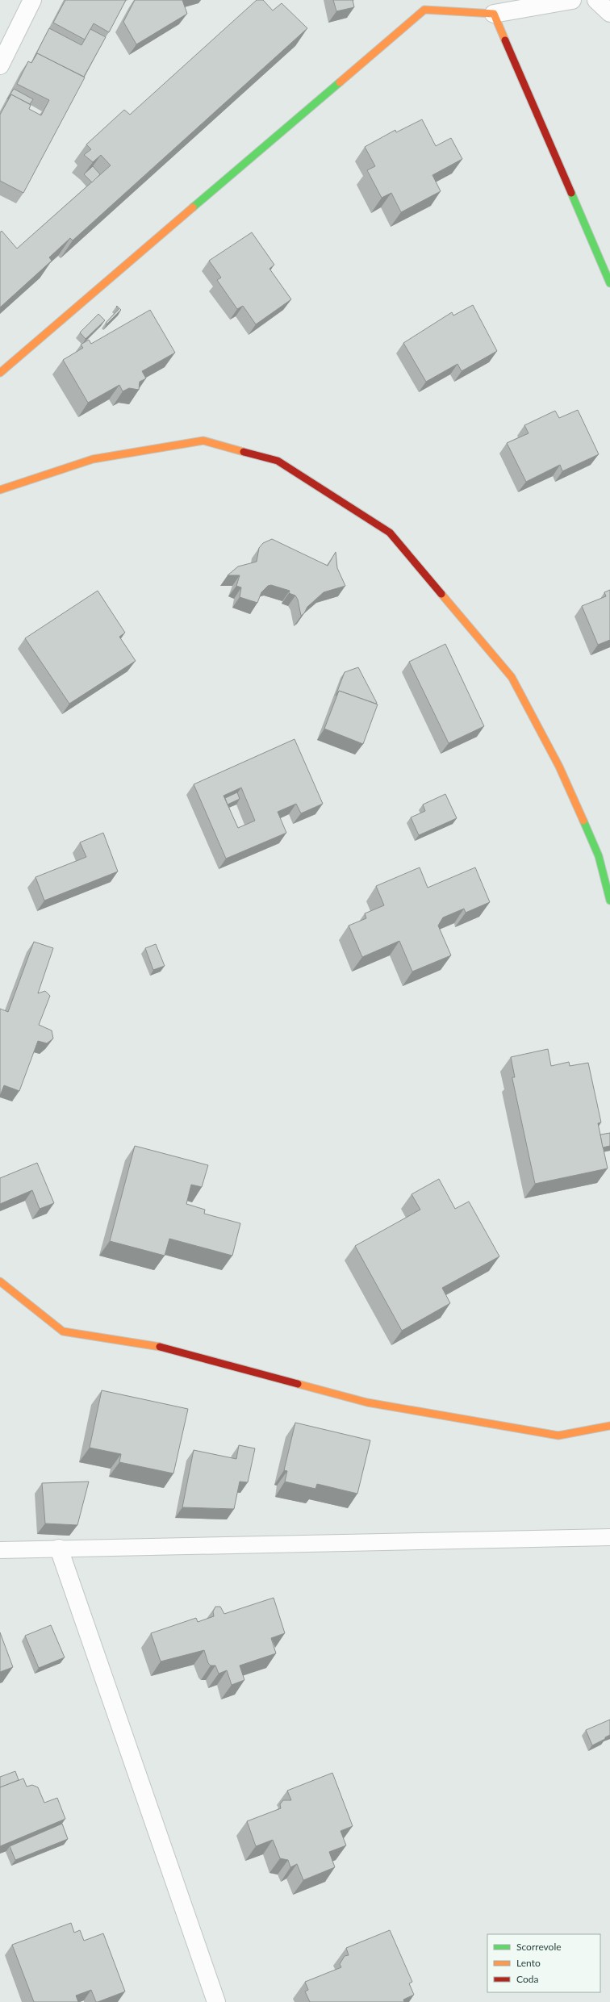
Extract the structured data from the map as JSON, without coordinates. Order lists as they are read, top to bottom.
{
  "legend": ["Scorrevole", "Lento", "Coda"]
}
